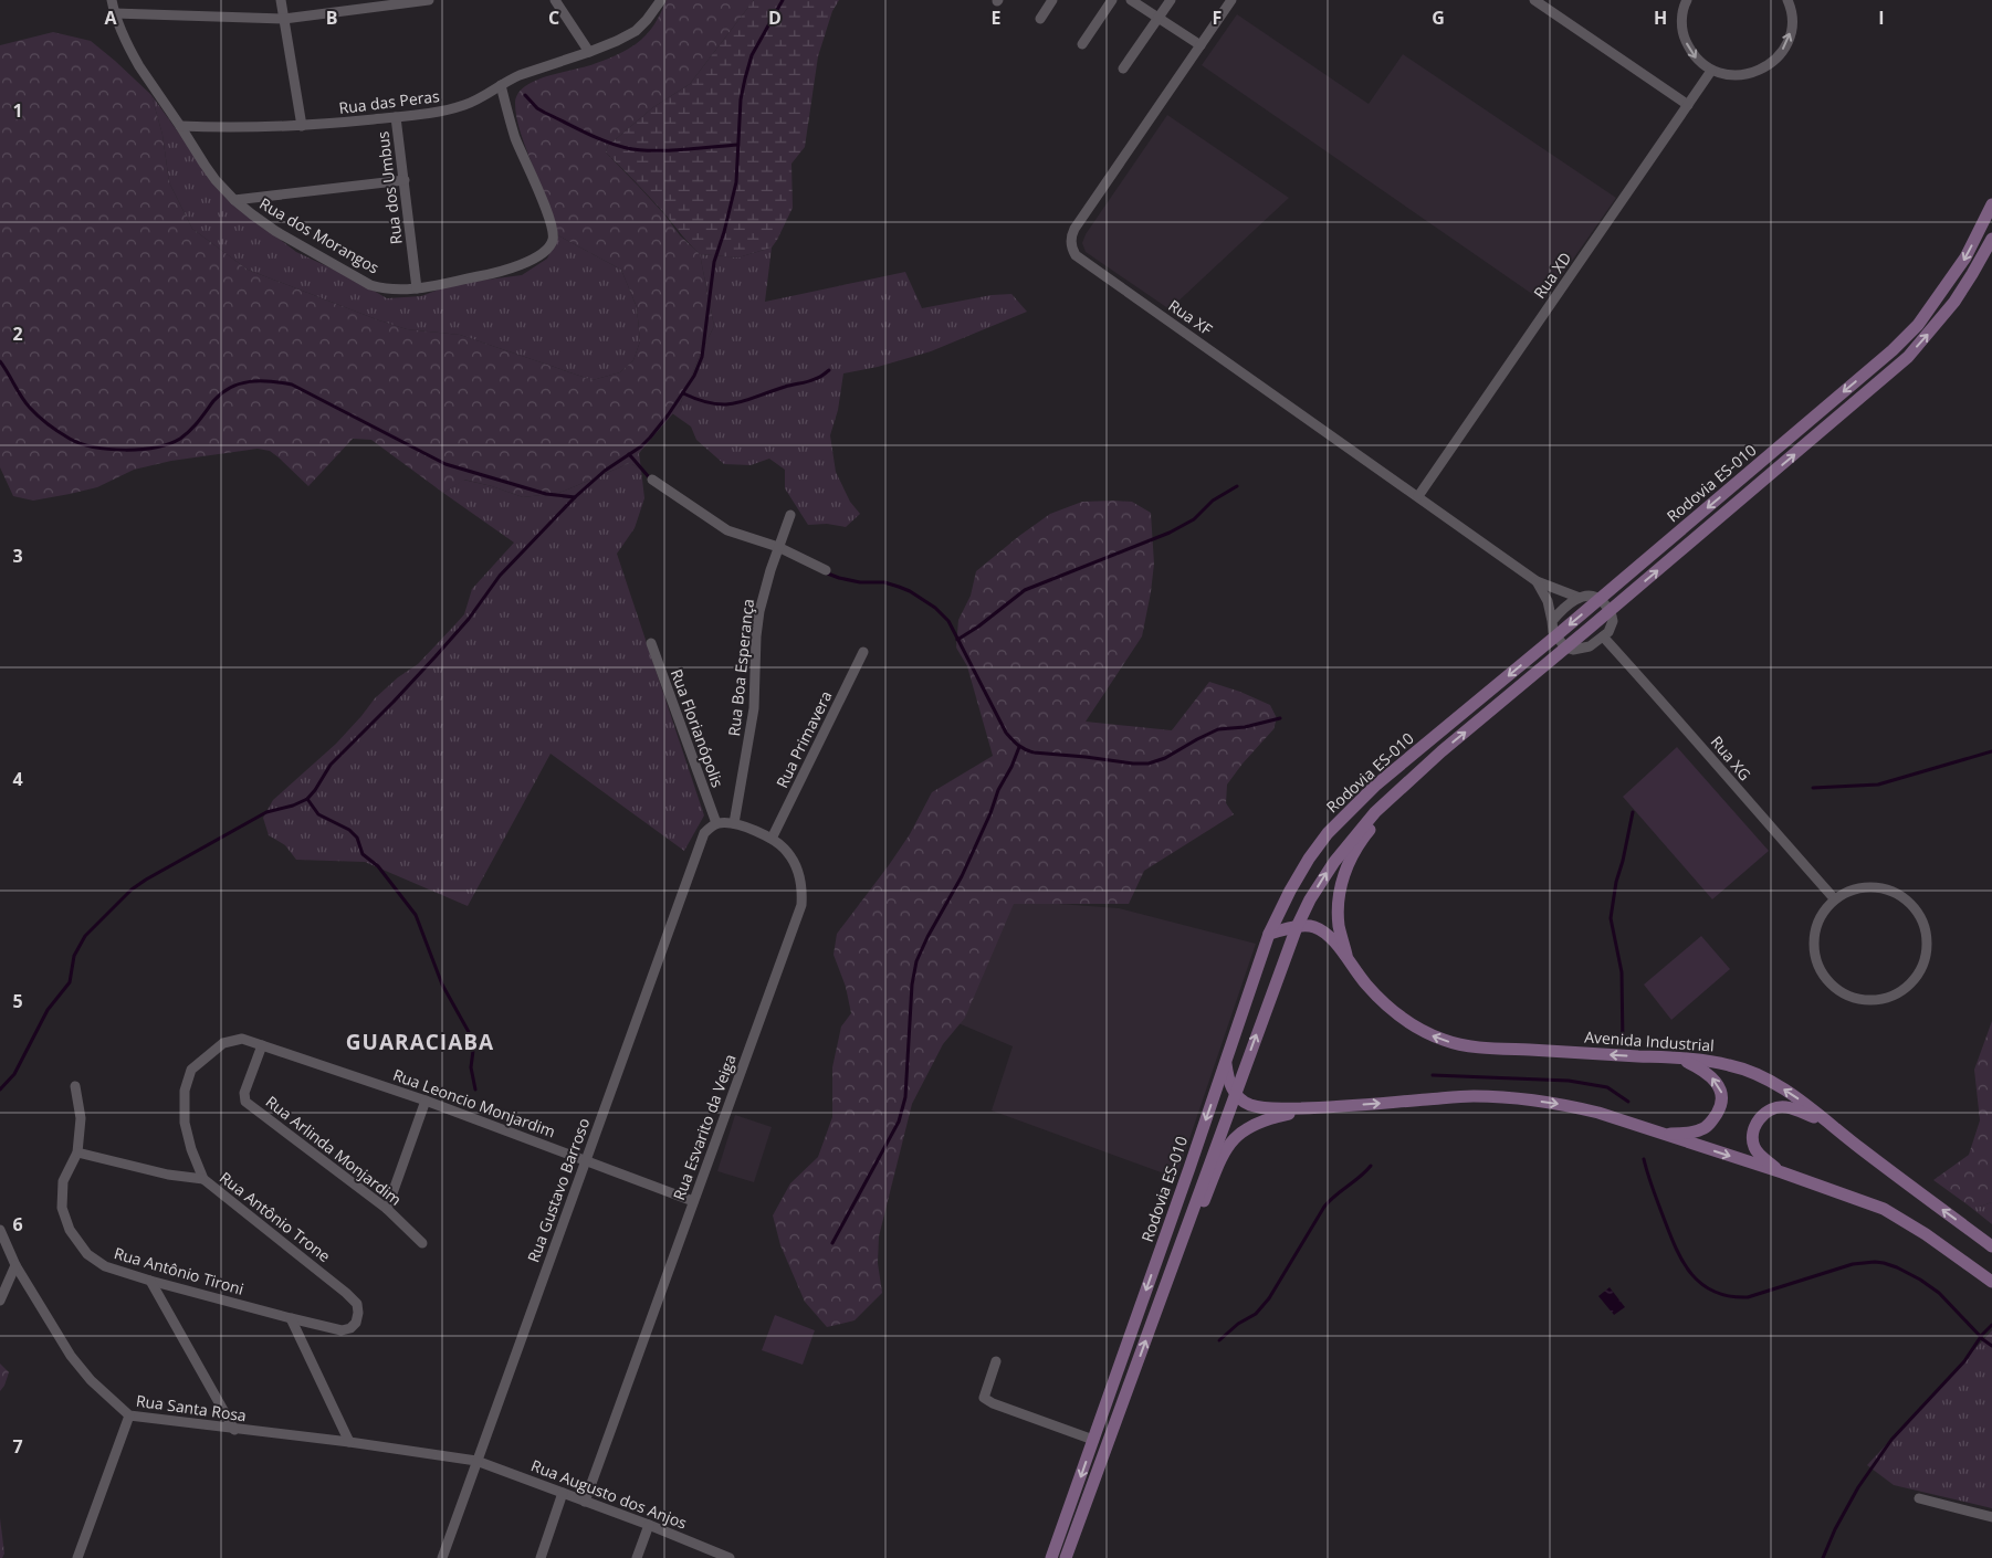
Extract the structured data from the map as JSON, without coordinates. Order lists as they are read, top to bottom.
{
  "streets": {
    "main road": ["Rodovia ES-010", "Avenida Industrial"],
    "street": [
      "Rua das Peras",
      "Rua dos Umbus",
      "Rua dos Morangos",
      "Rua XD",
      "Rua XF",
      "Rua Boa Esperança",
      "Rua Florianópolis",
      "Rua Primavera",
      "Rua XG",
      "Rua Leoncio Monjardim",
      "Rua Esvarito da Veiga",
      "Rua Arlinda Monjardim",
      "Rua Gustavo Barroso",
      "Rua Antônio Trone",
      "Rua Antônio Tironi",
      "Rua Santa Rosa",
      "Rua Augusto dos Anjos"
    ]
  },
  "crossings": [
    ["Rua das Peras", "Rua dos Umbus"],
    ["Rua das Peras", "Rua dos Morangos"],
    ["Rua dos Umbus", "Rua dos Morangos"],
    ["Rua XD", "Rua XF"],
    ["Rua XF", "Rodovia ES-010"],
    ["Rodovia ES-010", "Avenida Industrial"],
    ["Rua Boa Esperança", "Rua Esvarito da Veiga"],
    ["Rua Florianópolis", "Rua Esvarito da Veiga"],
    ["Rua Florianópolis", "Rua Gustavo Barroso"],
    ["Rua Primavera", "Rua Esvarito da Veiga"],
    ["Rua Leoncio Monjardim", "Rua Esvarito da Veiga"],
    ["Rua Leoncio Monjardim", "Rua Arlinda Monjardim"],
    ["Rua Leoncio Monjardim", "Rua Gustavo Barroso"],
    ["Rua Leoncio Monjardim", "Rua Antônio Trone"],
    ["Rua Esvarito da Veiga", "Rua Gustavo Barroso"],
    ["Rua Esvarito da Veiga", "Rua Augusto dos Anjos"],
    ["Rua Gustavo Barroso", "Rua Santa Rosa"],
    ["Rua Gustavo Barroso", "Rua Augusto dos Anjos"],
    ["Rua Antônio Trone", "Rua Antônio Tironi"],
    ["Rua Santa Rosa", "Rua Augusto dos Anjos"]
  ],
  "districts": ["GUARACIABA"],
  "grid": {
    "columns": [
      "A",
      "B",
      "C",
      "D",
      "E",
      "F",
      "G",
      "H",
      "I"
    ],
    "rows": [
      "1",
      "2",
      "3",
      "4",
      "5",
      "6",
      "7"
    ]
  }
}
